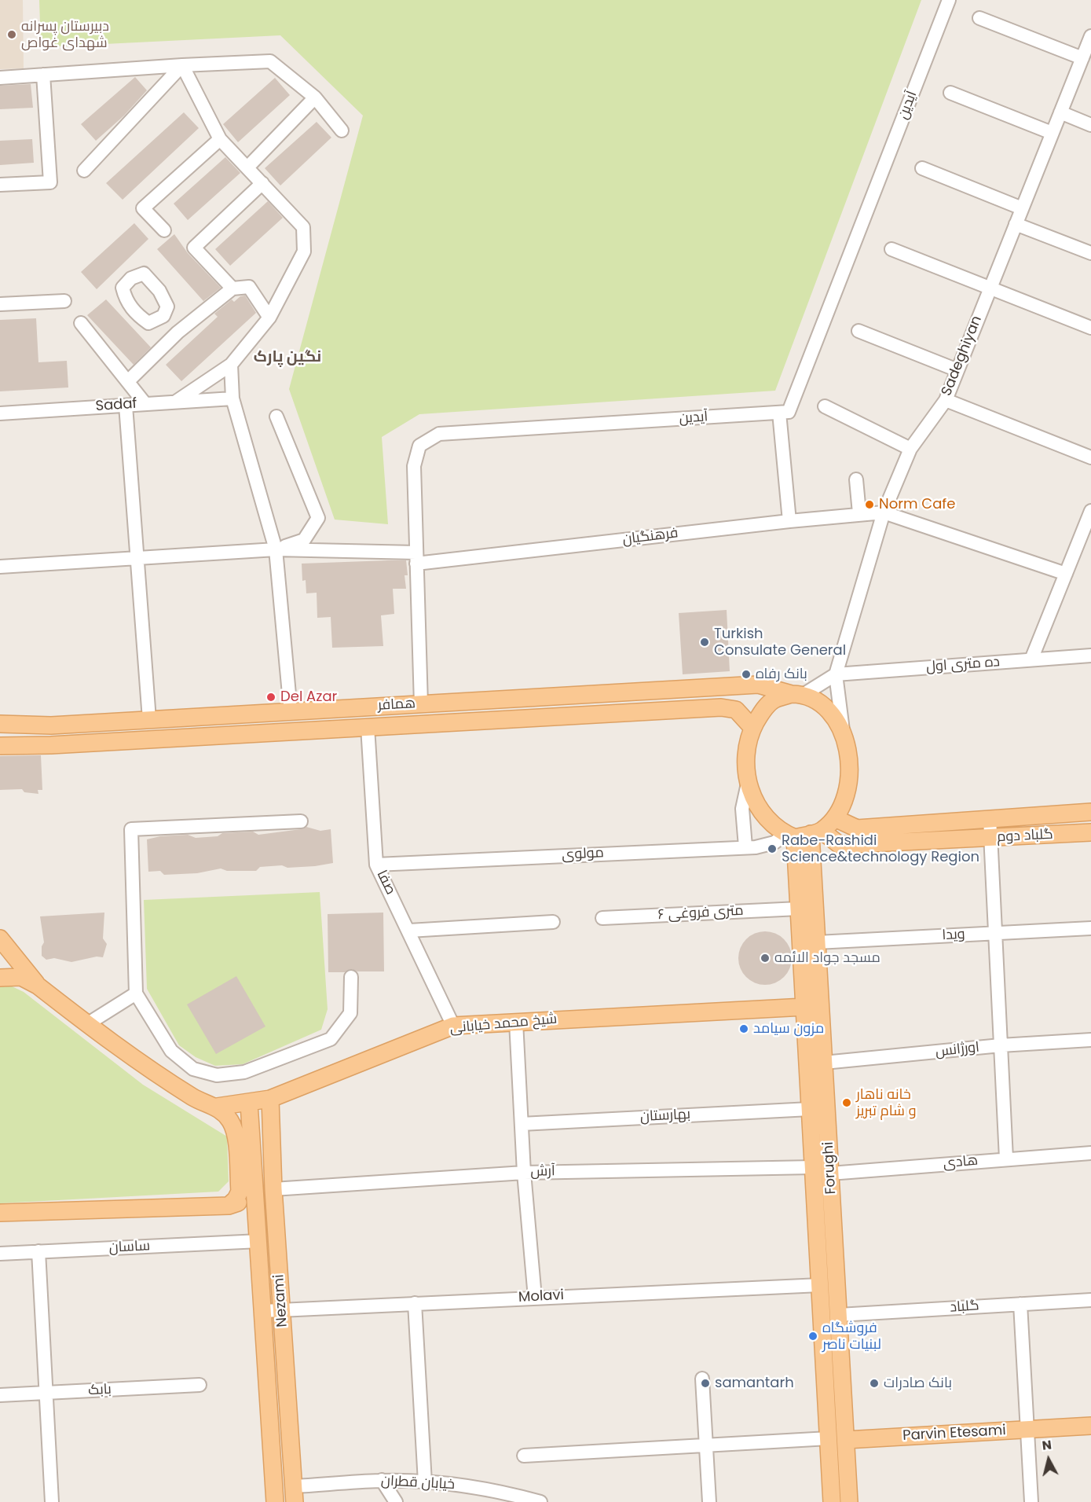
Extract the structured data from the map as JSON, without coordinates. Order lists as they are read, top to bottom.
{
  "streets": {
    "main road": [
      "همافر",
      "گلباد دوم",
      "شیخ محمد خیابانی",
      "Forughi",
      "Nezami",
      "Parvin Etesami"
    ],
    "street": [
      "آیدین",
      "Sadeghiyan",
      "Sadaf",
      "فرهنگیان",
      "ده متری اول",
      "مولوی",
      "صفا",
      "۶ متری فروغی",
      "ویدا",
      "اورژانس",
      "بهارستان",
      "هادی",
      "آرش",
      "ساسان",
      "Molavi",
      "گلباد",
      "بابک",
      "خیابان قطران"
    ]
  },
  "crossings": [
    ["آیدین", "فرهنگیان"],
    ["آیدین", "همافر"],
    ["Sadeghiyan", "فرهنگیان"],
    ["Sadeghiyan", "ده متری اول"],
    ["همافر", "گلباد دوم"],
    ["همافر", "مولوی"],
    ["همافر", "صفا"],
    ["همافر", "Forughi"],
    ["گلباد دوم", "مولوی"],
    ["گلباد دوم", "Forughi"],
    ["مولوی", "صفا"],
    ["مولوی", "Forughi"],
    ["صفا", "شیخ محمد خیابانی"],
    ["۶ متری فروغی", "Forughi"],
    ["ویدا", "Forughi"],
    ["شیخ محمد خیابانی", "Forughi"],
    ["شیخ محمد خیابانی", "Nezami"],
    ["اورژانس", "Forughi"],
    ["بهارستان", "Forughi"],
    ["هادی", "Forughi"],
    ["Forughi", "آرش"],
    ["Forughi", "Molavi"],
    ["Forughi", "گلباد"],
    ["Forughi", "Parvin Etesami"],
    ["آرش", "Nezami"],
    ["ساسان", "Nezami"],
    ["Molavi", "Nezami"],
    ["Nezami", "خیابان قطران"]
  ],
  "districts": ["نگین پارک"],
  "places": [
    "دبیرستان پسرانه شهدای غواص",
    "Norm Cafe",
    "Turkish Consulate General",
    "بانک رفاه",
    "Del Azar",
    "Rabe-Rashidi Science&technology Region",
    "مسجد جواد الائمه",
    "مزون سیامد",
    "خانه ناهار و شام تبریز",
    "فروشگاه لبنیات ناصر",
    "samantarh",
    "بانک صادرات"
  ],
  "north": "top"
}
